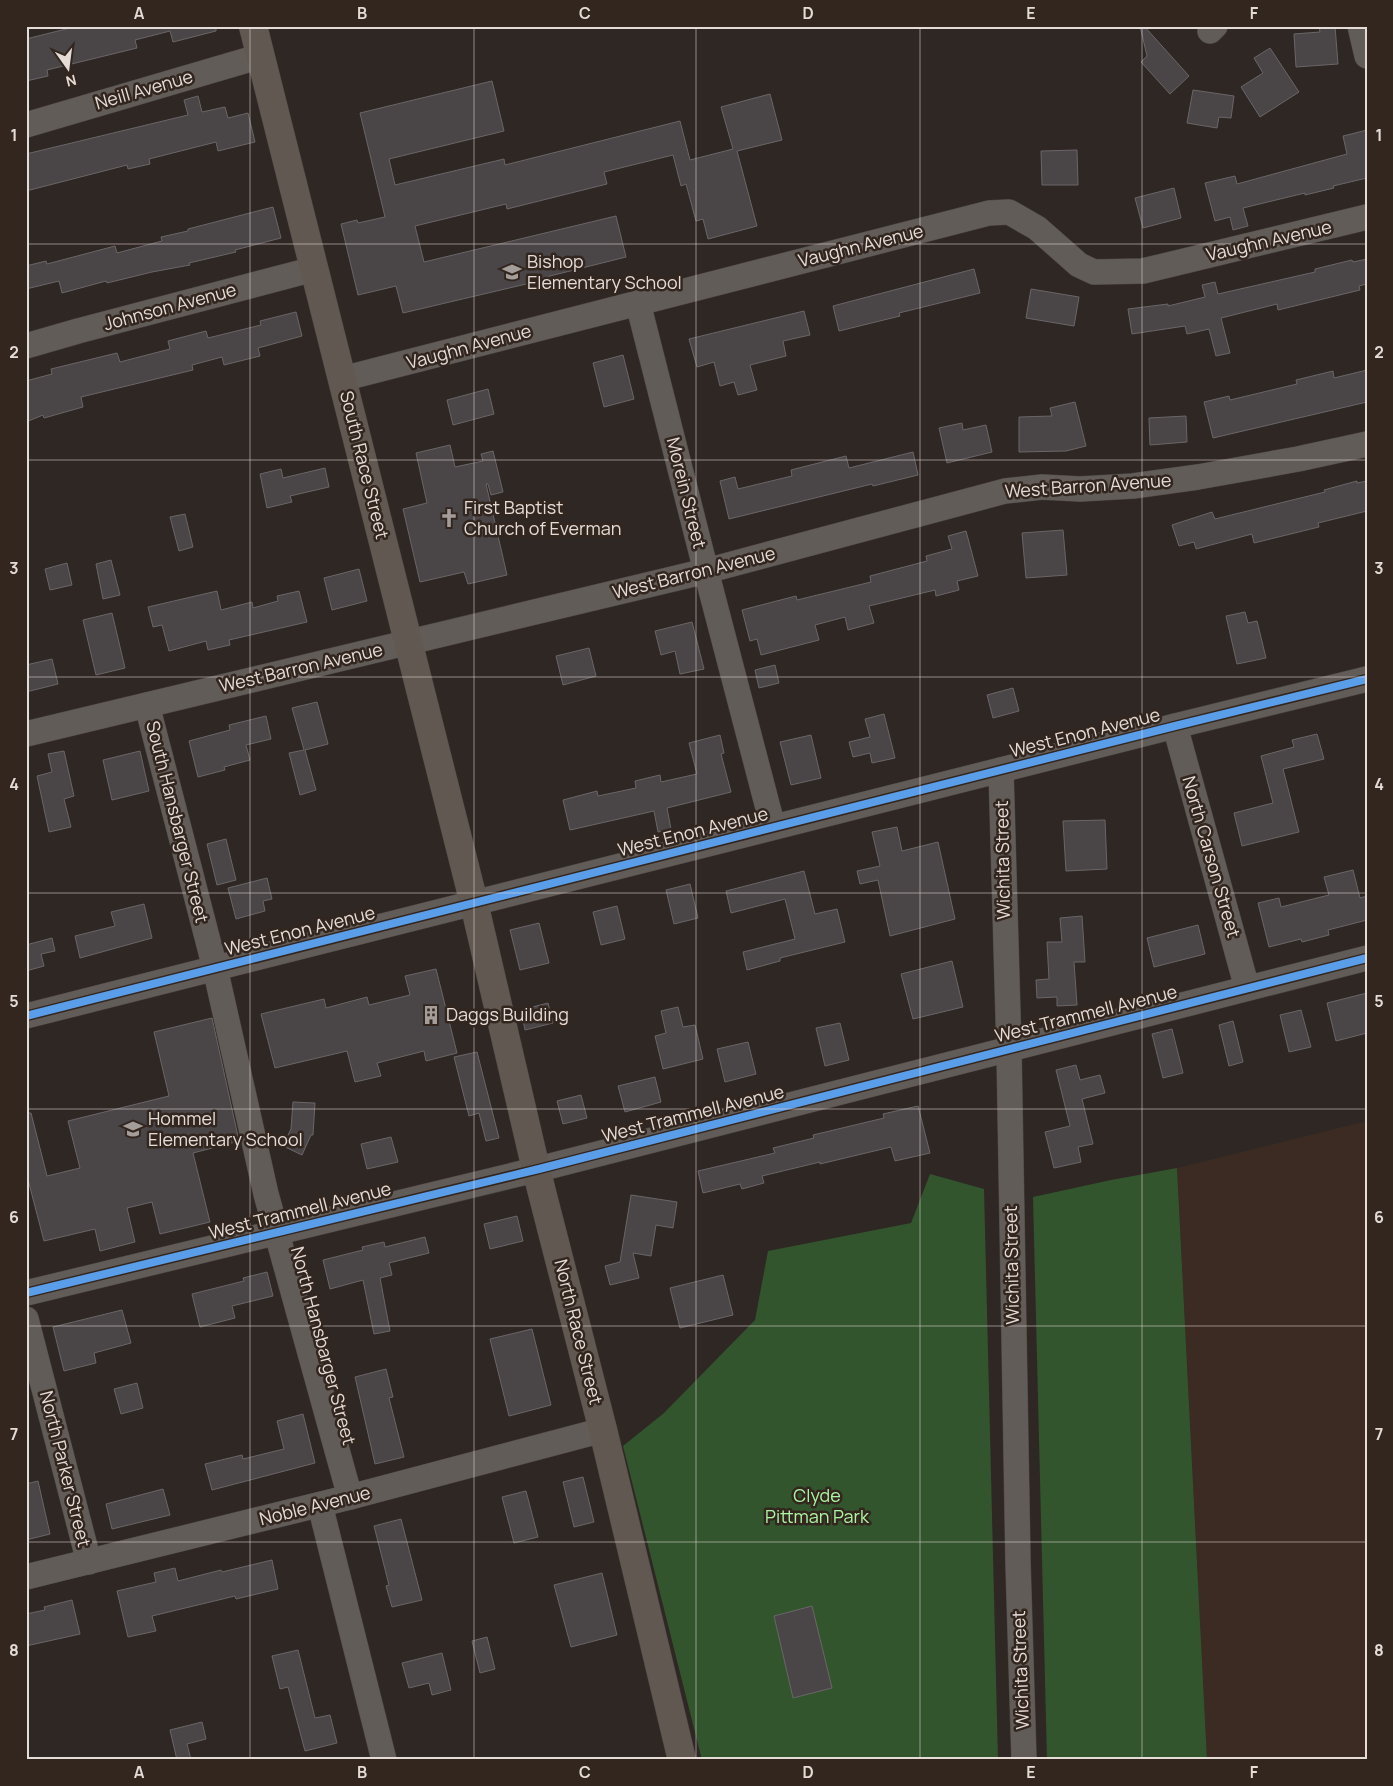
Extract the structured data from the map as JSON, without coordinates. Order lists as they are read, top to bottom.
{
  "streets": {
    "main road": ["South Race Street", "North Race Street"],
    "street": [
      "Neill Avenue",
      "Vaughn Avenue",
      "Johnson Avenue",
      "West Barron Avenue",
      "Morein Street",
      "West Enon Avenue",
      "South Hansbarger Street",
      "North Carson Street",
      "Wichita Street",
      "West Trammell Avenue",
      "North Hansbarger Street",
      "North Parker Street",
      "Noble Avenue"
    ]
  },
  "crossings": [
    ["Neill Avenue", "South Race Street"],
    ["Vaughn Avenue", "South Race Street"],
    ["Vaughn Avenue", "Morein Street"],
    ["Johnson Avenue", "South Race Street"],
    ["South Race Street", "West Barron Avenue"],
    ["South Race Street", "West Enon Avenue"],
    ["South Race Street", "North Race Street"],
    ["West Barron Avenue", "Morein Street"],
    ["West Barron Avenue", "South Hansbarger Street"],
    ["Morein Street", "West Enon Avenue"],
    ["West Enon Avenue", "South Hansbarger Street"],
    ["West Enon Avenue", "North Carson Street"],
    ["West Enon Avenue", "Wichita Street"],
    ["West Enon Avenue", "North Race Street"],
    ["West Enon Avenue", "North Hansbarger Street"],
    ["South Hansbarger Street", "North Hansbarger Street"],
    ["North Carson Street", "West Trammell Avenue"],
    ["Wichita Street", "West Trammell Avenue"],
    ["West Trammell Avenue", "North Race Street"],
    ["West Trammell Avenue", "North Hansbarger Street"],
    ["North Race Street", "Noble Avenue"],
    ["North Hansbarger Street", "Noble Avenue"],
    ["North Parker Street", "Noble Avenue"]
  ],
  "parks": ["Clyde Pittman Park"],
  "places": {
    "school or university": ["Bishop Elementary School", "Hommel Elementary School"],
    "church": ["First Baptist Church of Everman"],
    "building": ["Daggs Building"]
  },
  "north": "bottom",
  "grid": {
    "columns": [
      "A",
      "B",
      "C",
      "D",
      "E",
      "F"
    ],
    "rows": [
      "1",
      "2",
      "3",
      "4",
      "5",
      "6",
      "7",
      "8"
    ]
  }
}
